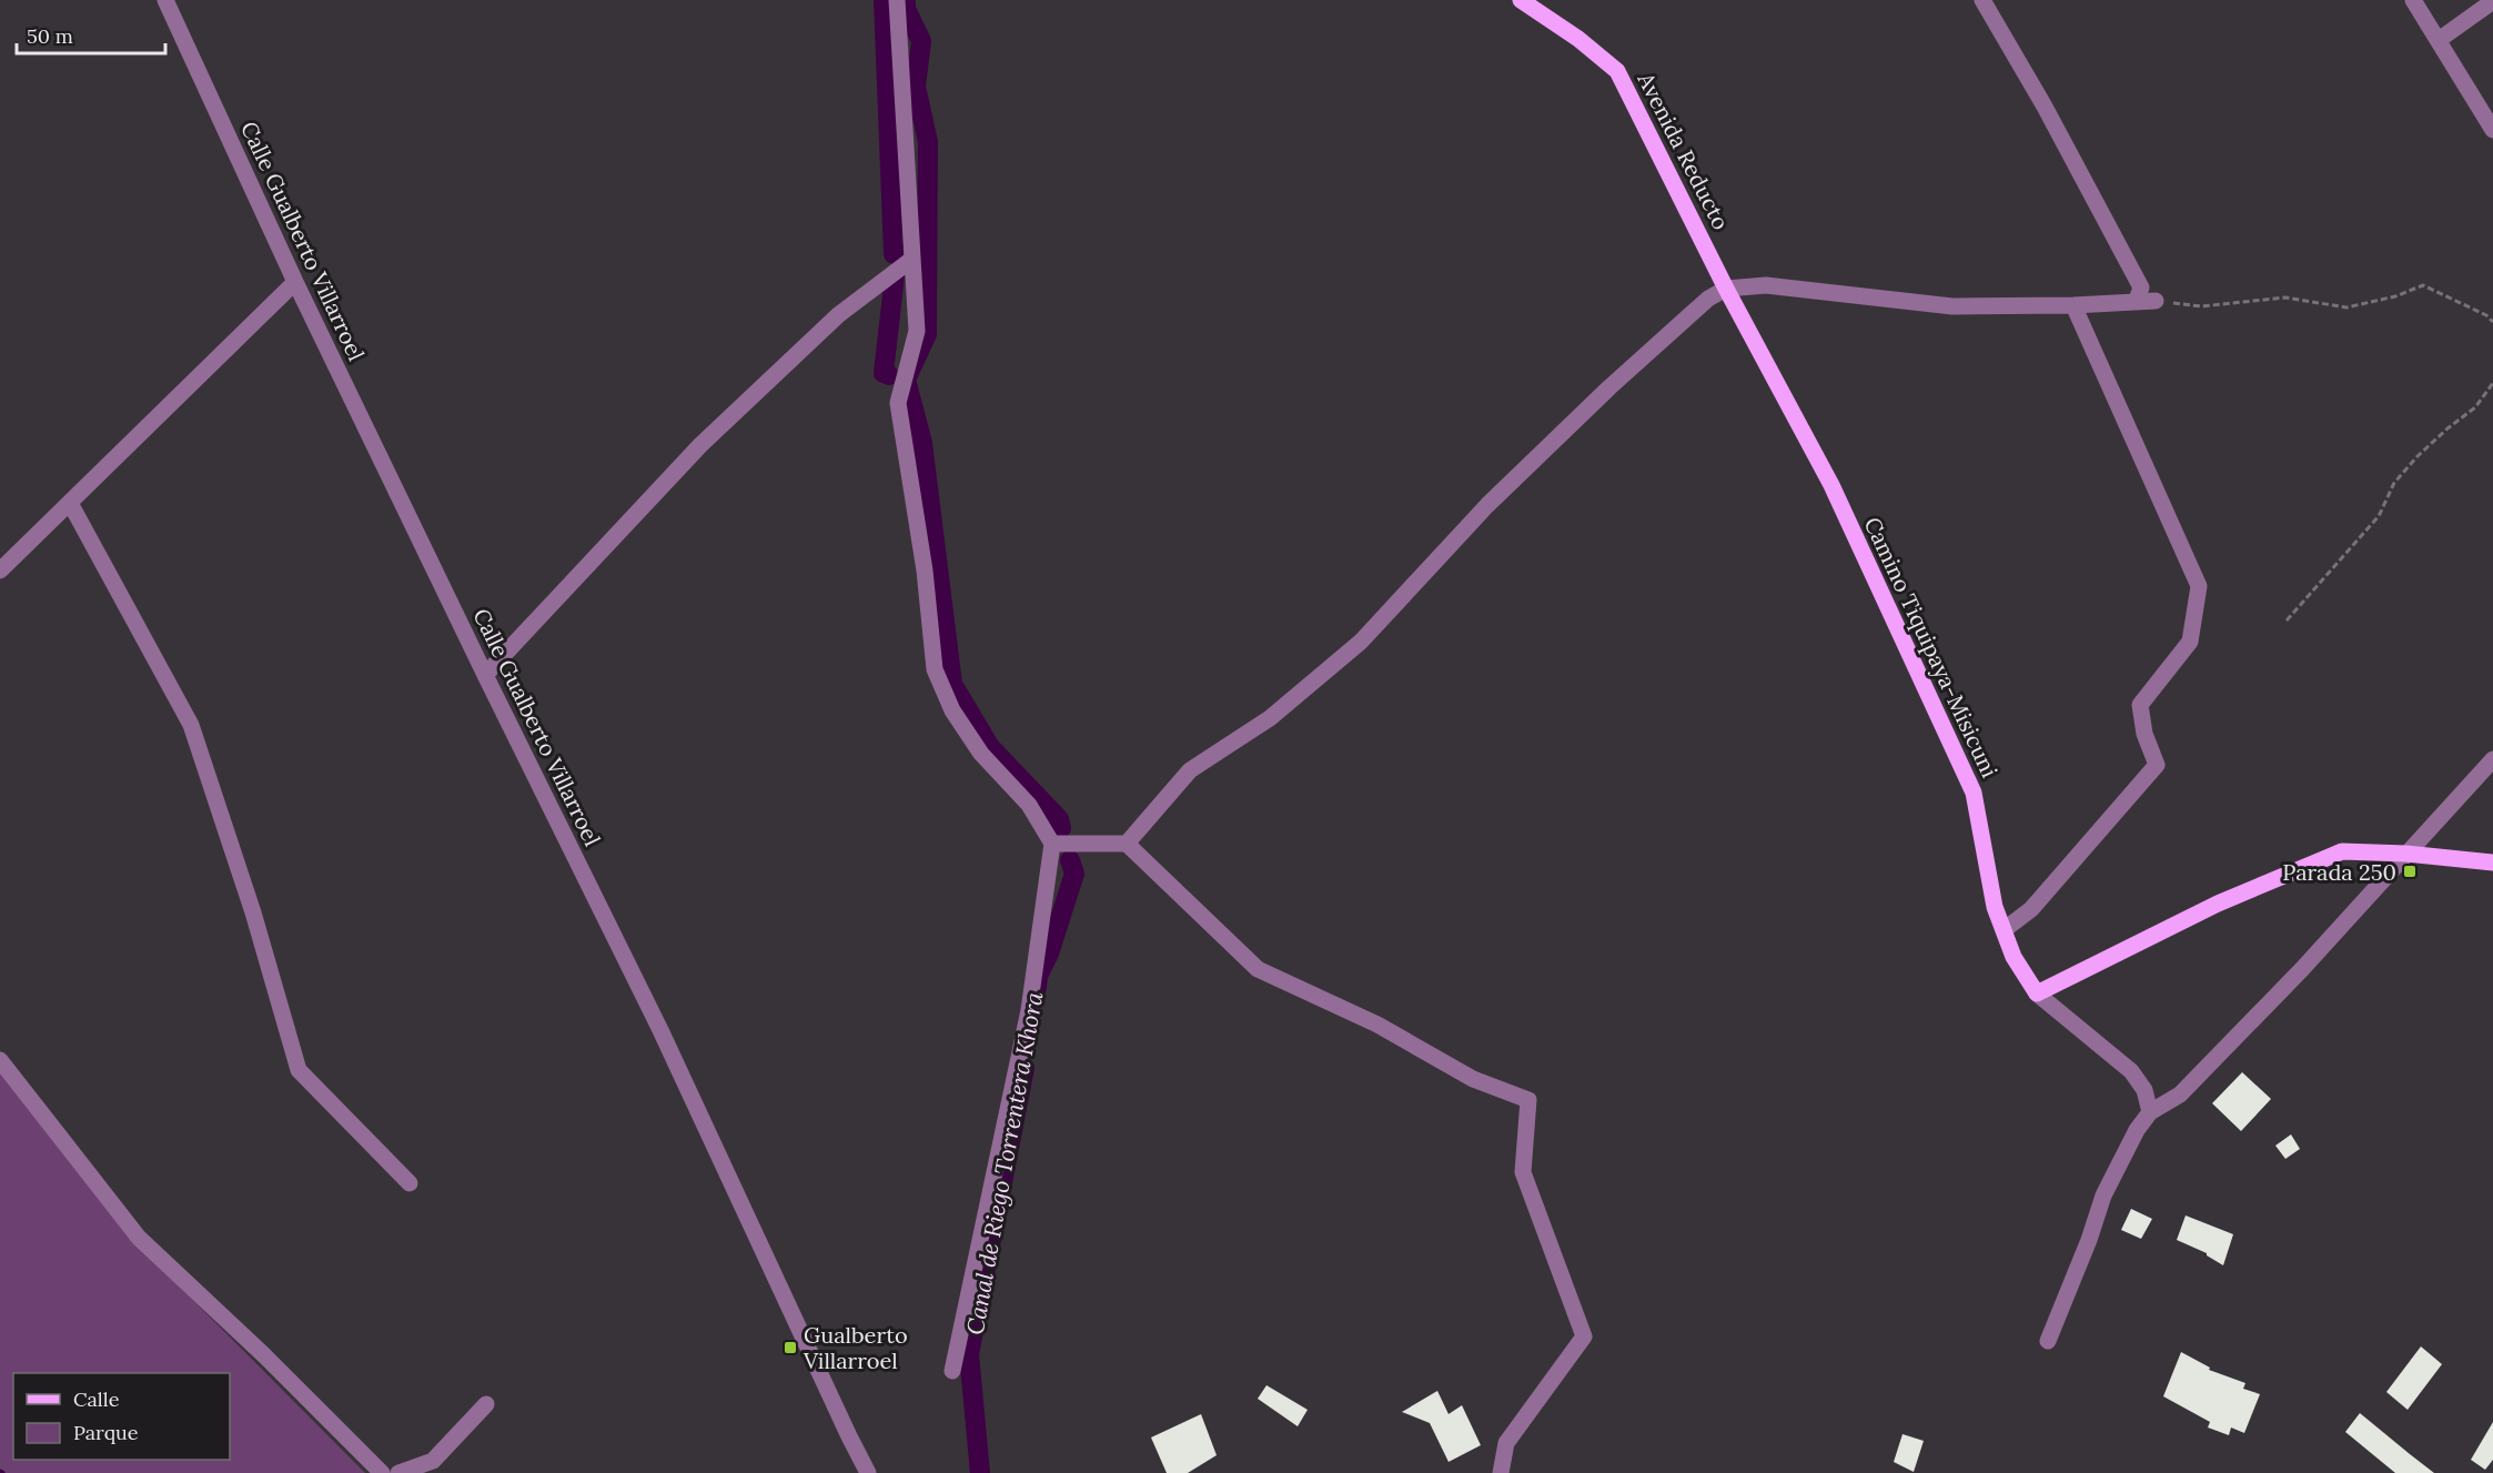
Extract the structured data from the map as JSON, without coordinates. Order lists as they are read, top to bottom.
{
  "streets": {
    "main road": ["Avenida Reducto", "Camino Tiquipaya-Misicuni"],
    "street": ["Calle Gualberto Villarroel"]
  },
  "crossings": [
    ["Avenida Reducto", "Camino Tiquipaya-Misicuni"]
  ],
  "water": ["Canal de Riego Torrentera Khora"],
  "places": {
    "transit": ["Parada 250", "Gualberto Villarroel"]
  },
  "legend": ["Calle", "Parque"],
  "scale_bar": "50 m"
}
